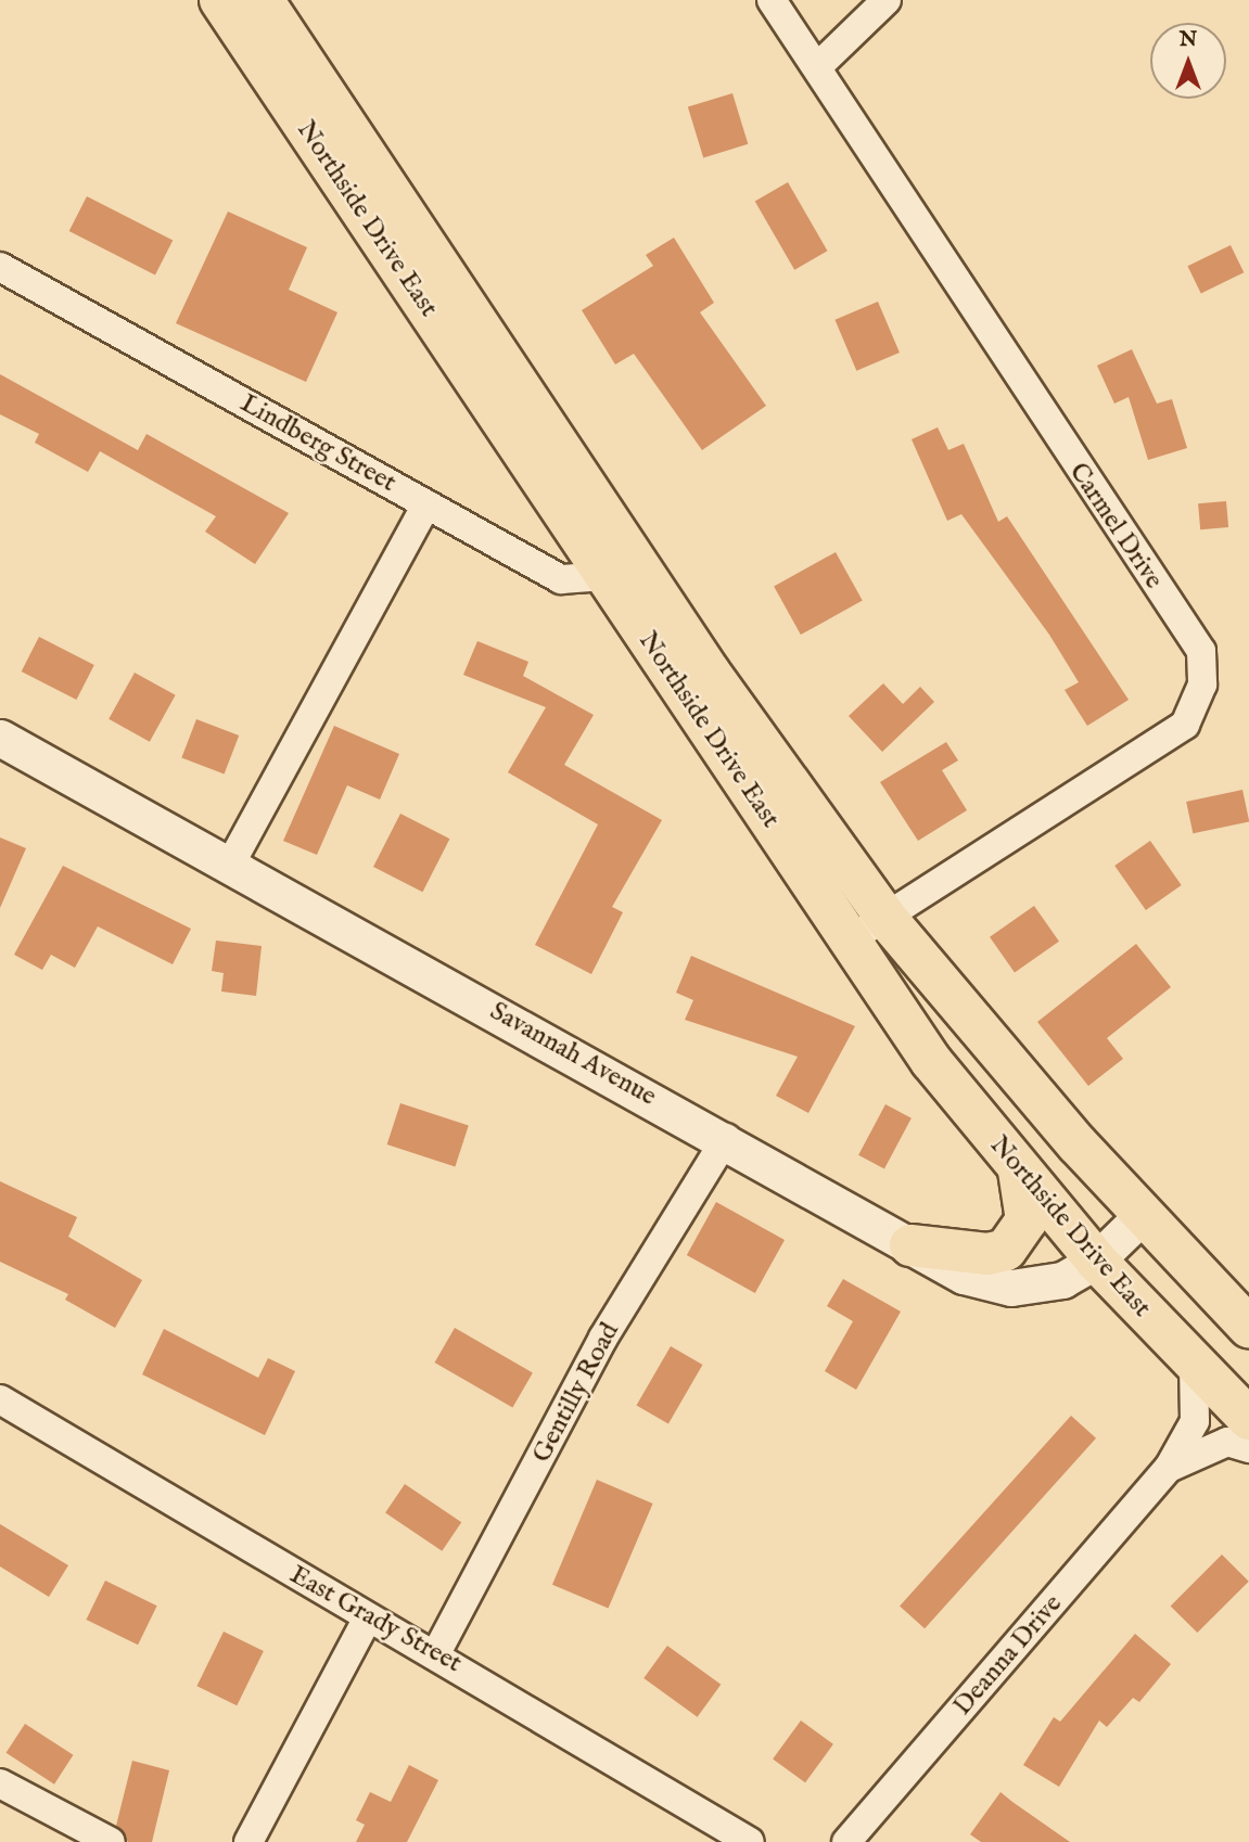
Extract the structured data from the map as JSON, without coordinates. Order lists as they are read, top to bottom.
{
  "streets": {
    "main road": ["Northside Drive East"],
    "street": [
      "Lindberg Street",
      "Carmel Drive",
      "Savannah Avenue",
      "Gentilly Road",
      "East Grady Street",
      "Deanna Drive"
    ]
  },
  "crossings": [
    ["Northside Drive East", "Lindberg Street"],
    ["Northside Drive East", "Carmel Drive"],
    ["Northside Drive East", "Savannah Avenue"],
    ["Northside Drive East", "Deanna Drive"],
    ["Savannah Avenue", "Gentilly Road"],
    ["Gentilly Road", "East Grady Street"]
  ],
  "north": "top"
}
